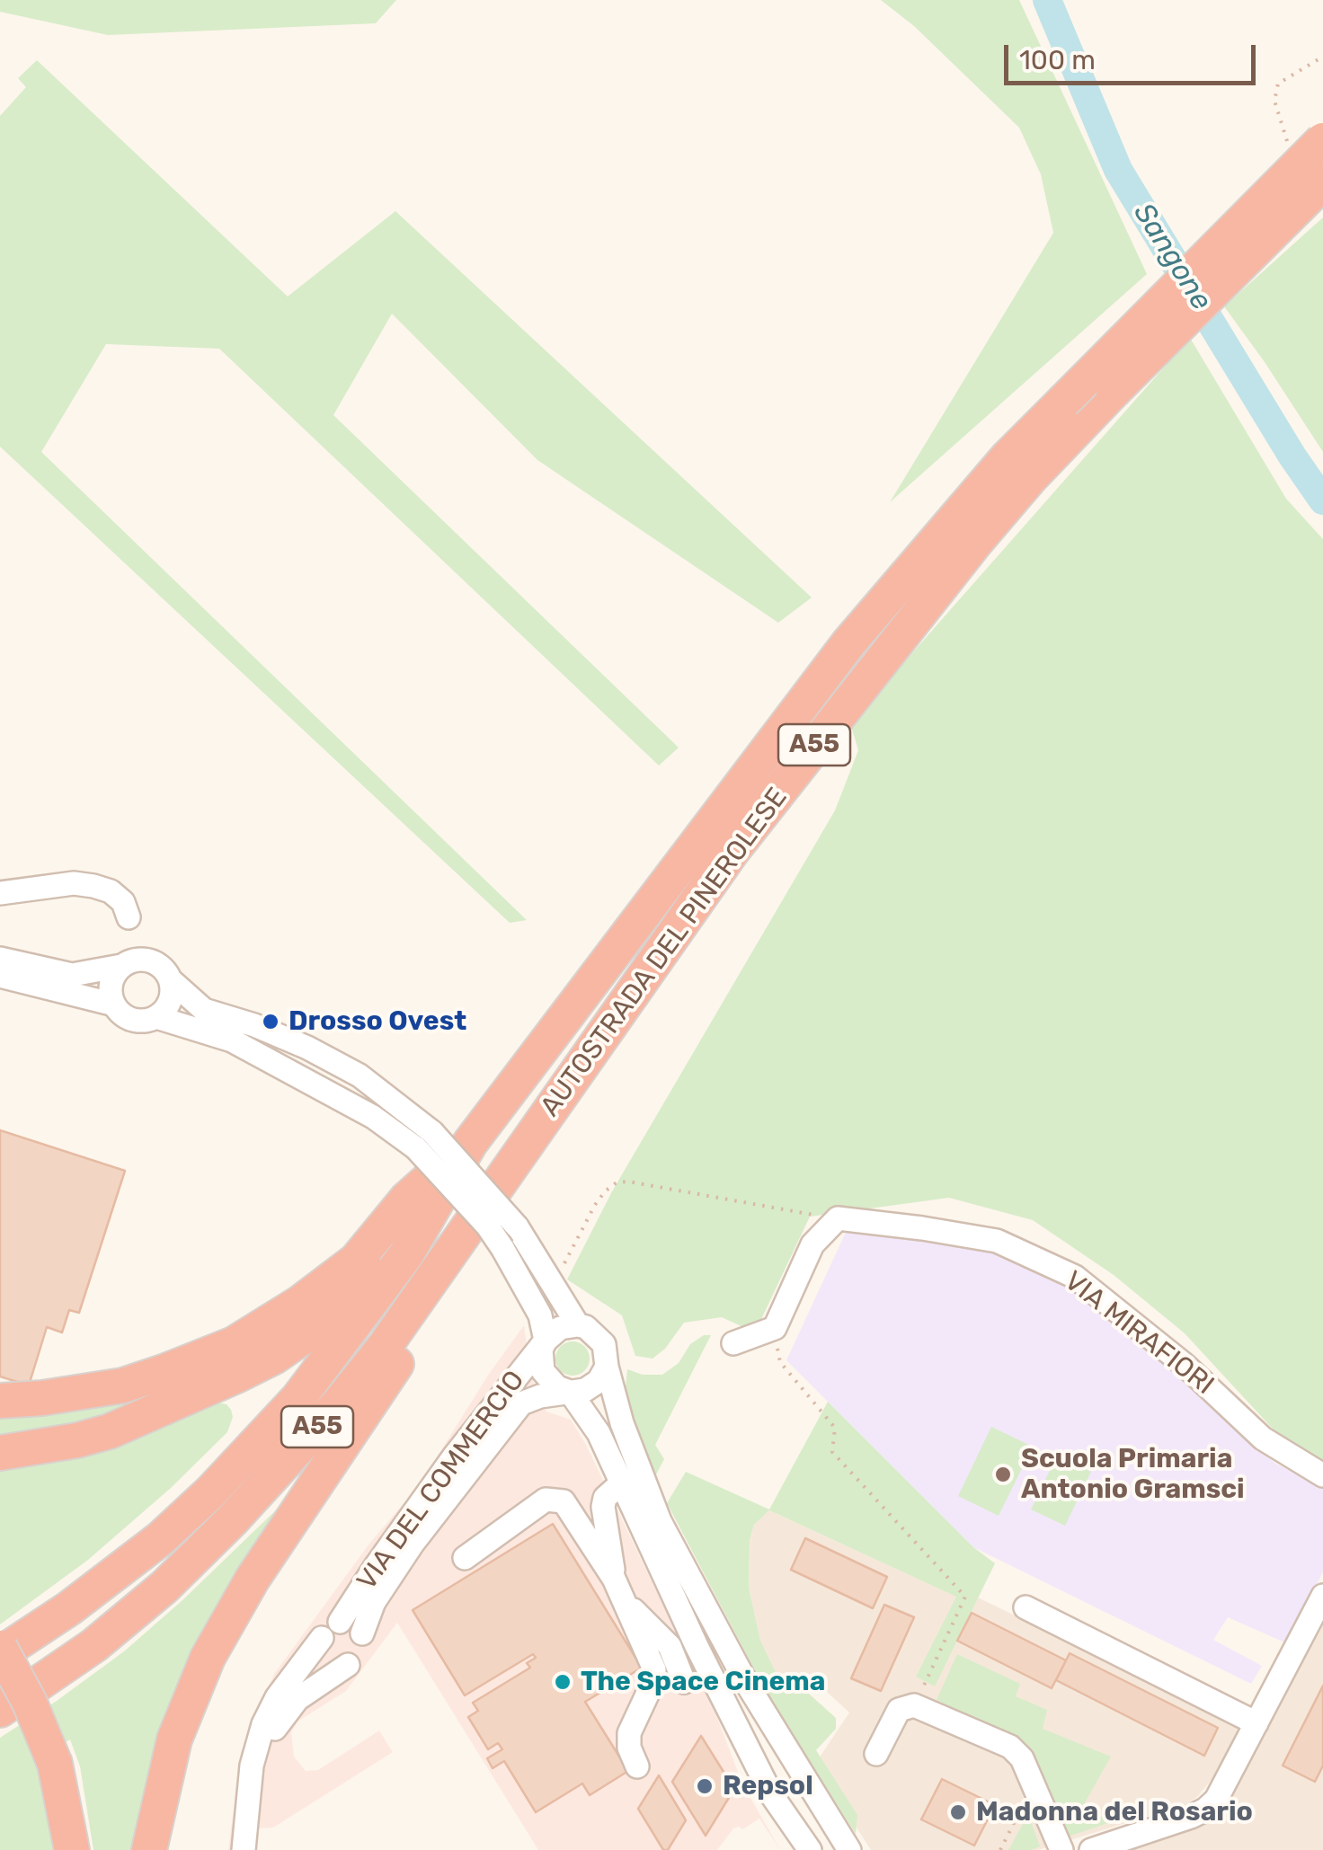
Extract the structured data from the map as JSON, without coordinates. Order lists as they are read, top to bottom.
{
  "streets": {
    "highway": ["A55", "AUTOSTRADA DEL PINEROLESE"],
    "street": ["VIA MIRAFIORI", "VIA DEL COMMERCIO"]
  },
  "water": ["Sangone"],
  "places": [
    "Drosso Ovest",
    "Scuola Primaria Antonio Gramsci",
    "The Space Cinema",
    "Repsol",
    "Madonna del Rosario"
  ],
  "scale_bar": "100 m"
}
